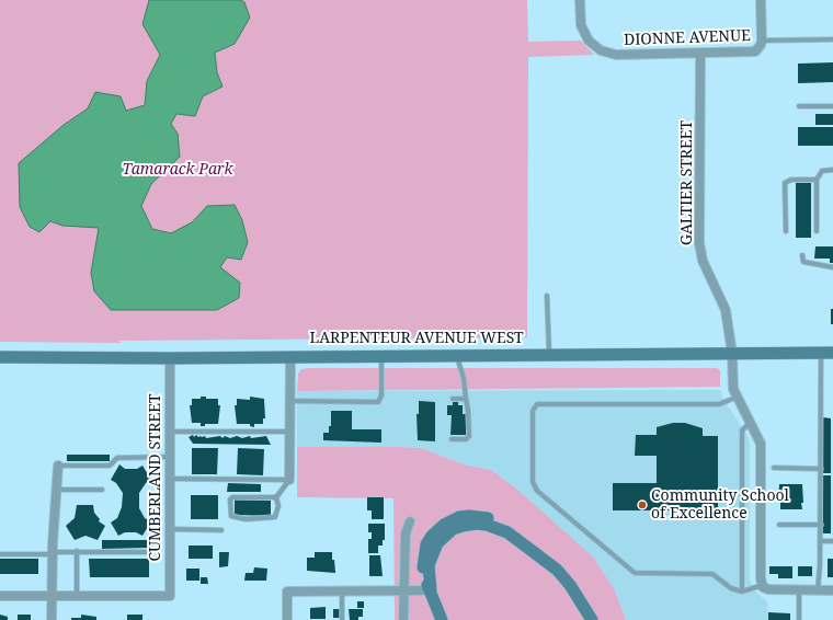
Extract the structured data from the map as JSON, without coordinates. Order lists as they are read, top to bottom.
{
  "streets": {
    "main road": ["LARPENTEUR AVENUE WEST"],
    "street": ["DIONNE AVENUE", "GALTIER STREET", "CUMBERLAND STREET"]
  },
  "crossings": [
    ["DIONNE AVENUE", "GALTIER STREET"],
    ["GALTIER STREET", "LARPENTEUR AVENUE WEST"],
    ["LARPENTEUR AVENUE WEST", "CUMBERLAND STREET"]
  ],
  "parks": ["Tamarack Park"],
  "places": ["Community School of Excellence"]
}
